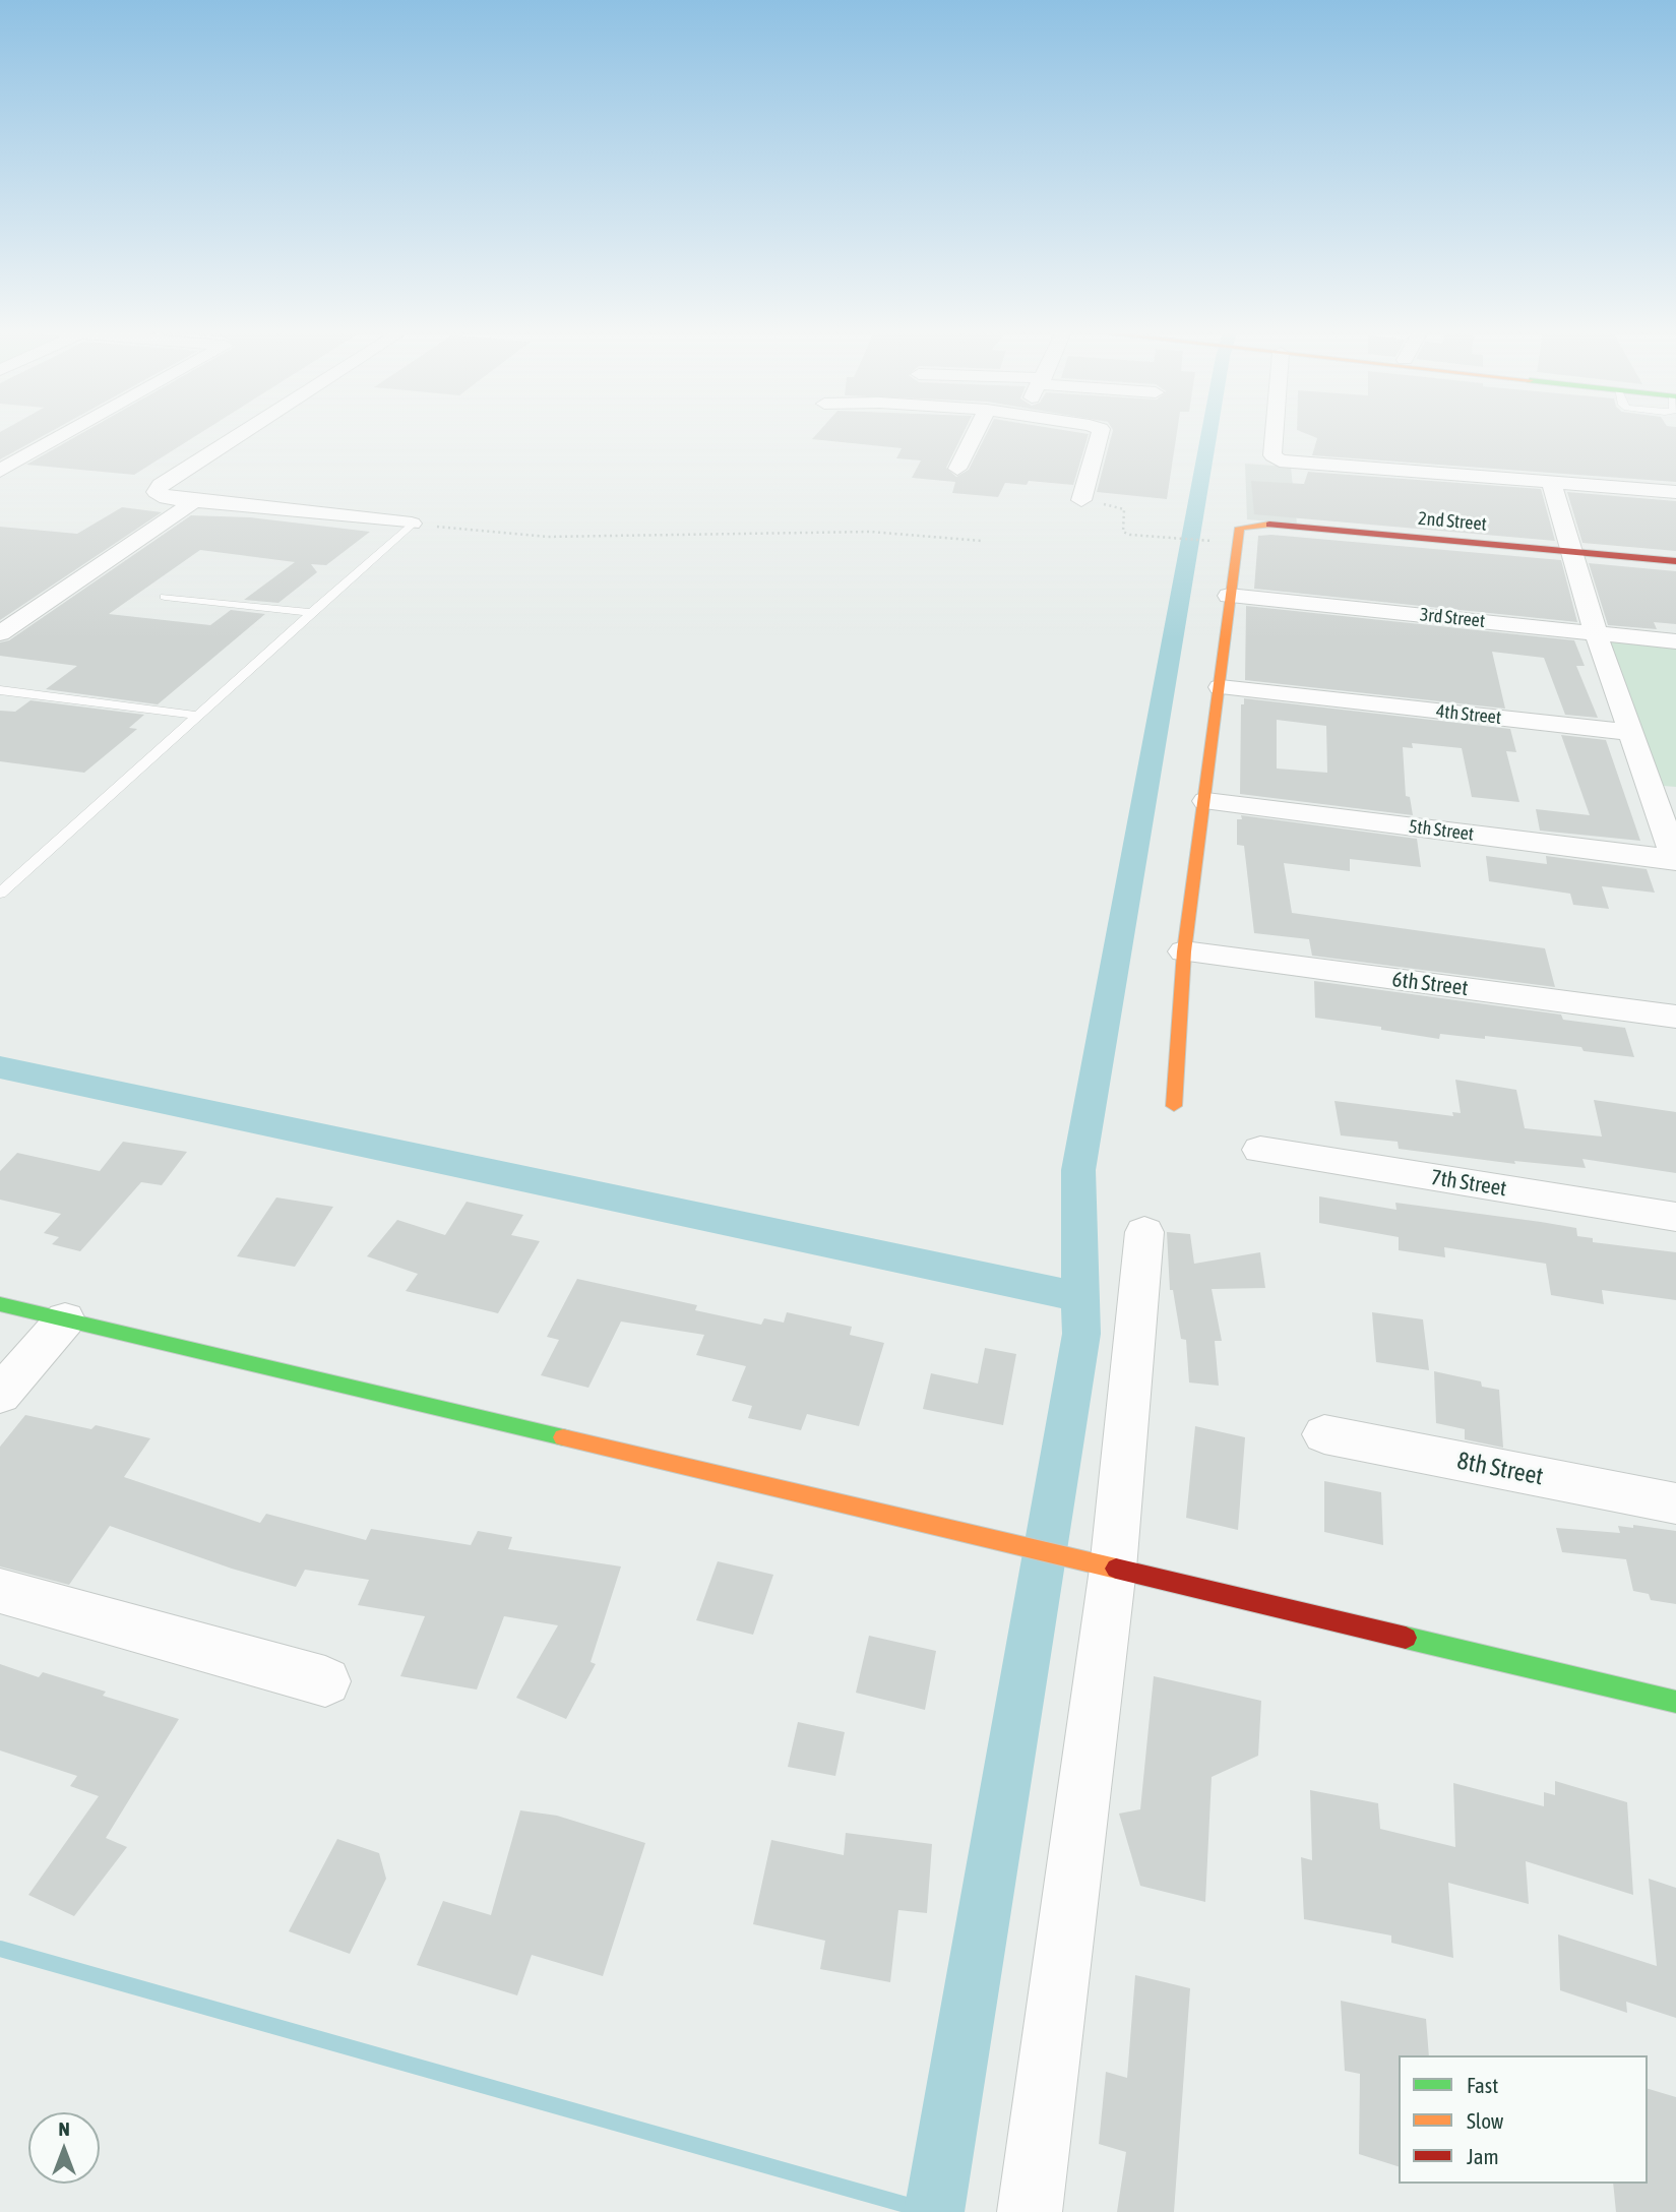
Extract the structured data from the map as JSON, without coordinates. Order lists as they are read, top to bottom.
{
  "streets": {
    "main road": ["2nd Street"],
    "street": [
      "3rd Street",
      "4th Street",
      "5th Street",
      "6th Street",
      "7th Street",
      "8th Street"
    ]
  },
  "crossings": [
    ["2nd Street", "3rd Street"]
  ],
  "legend": ["Fast", "Slow", "Jam"],
  "north": "top"
}
